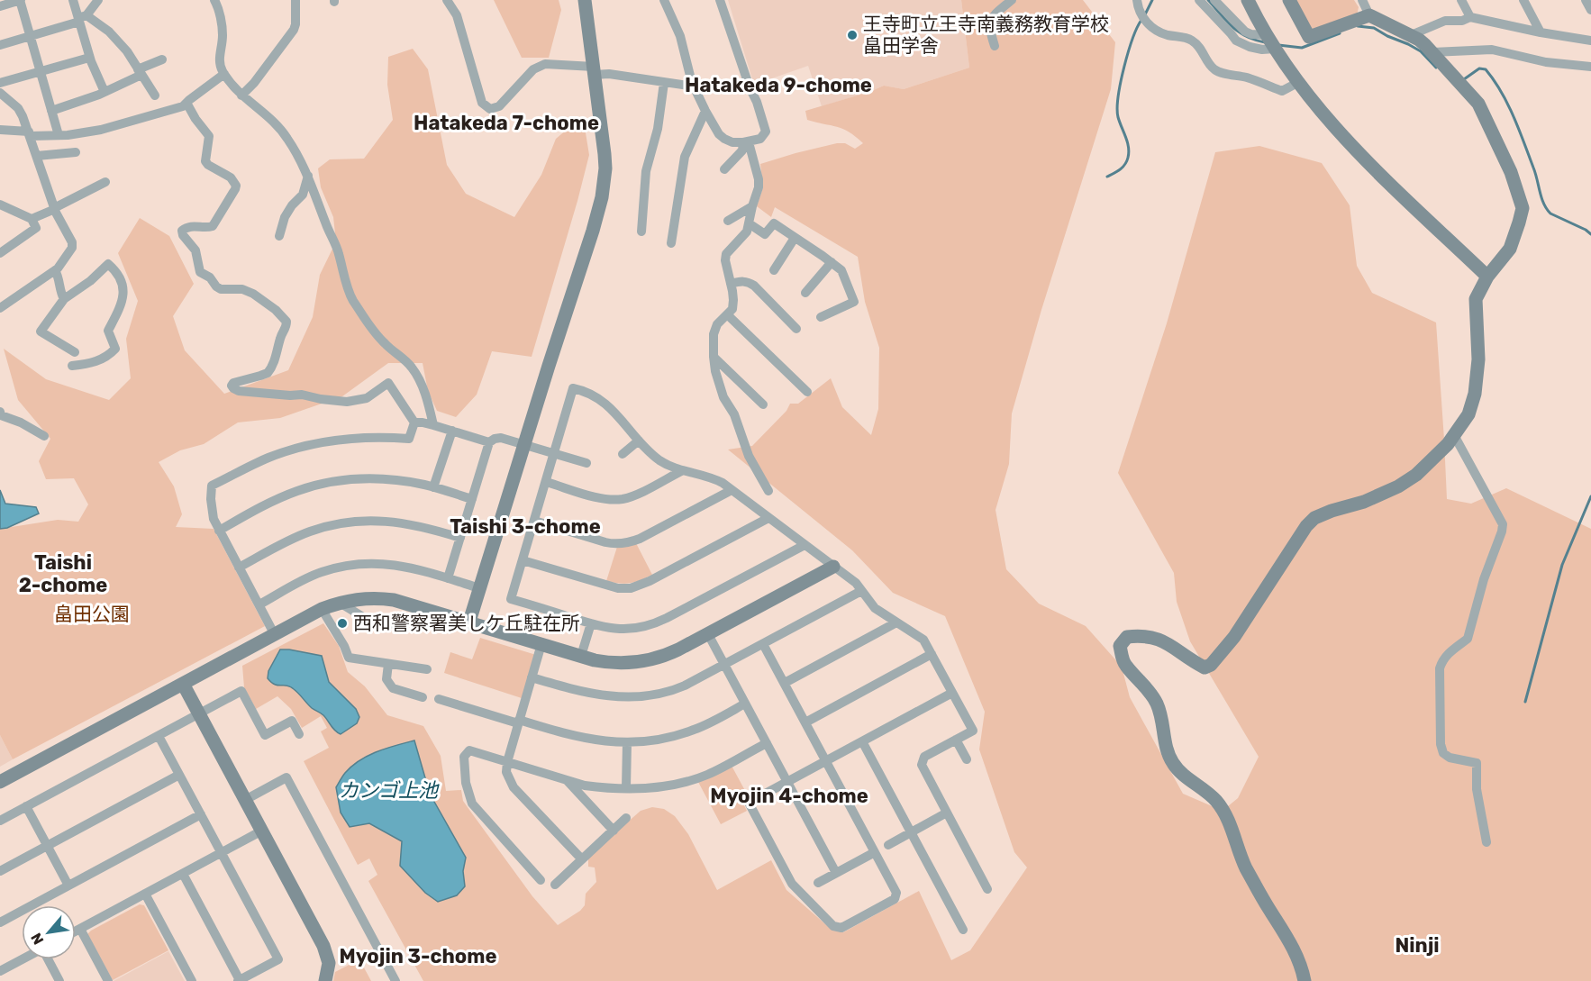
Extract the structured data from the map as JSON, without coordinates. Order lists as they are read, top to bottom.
{
  "districts": [
    "Hatakeda 9-chome",
    "Hatakeda 7-chome",
    "Taishi 3-chome",
    "Taishi 2-chome",
    "Myojin 4-chome",
    "Ninji",
    "Myojin 3-chome"
  ],
  "water": ["カンゴ上池"],
  "parks": ["畠田公園"],
  "places": ["王寺町立王寺南義務教育学校 畠田学舎", "西和警察署美しケ丘駐在所"],
  "north": "bottom left"
}
